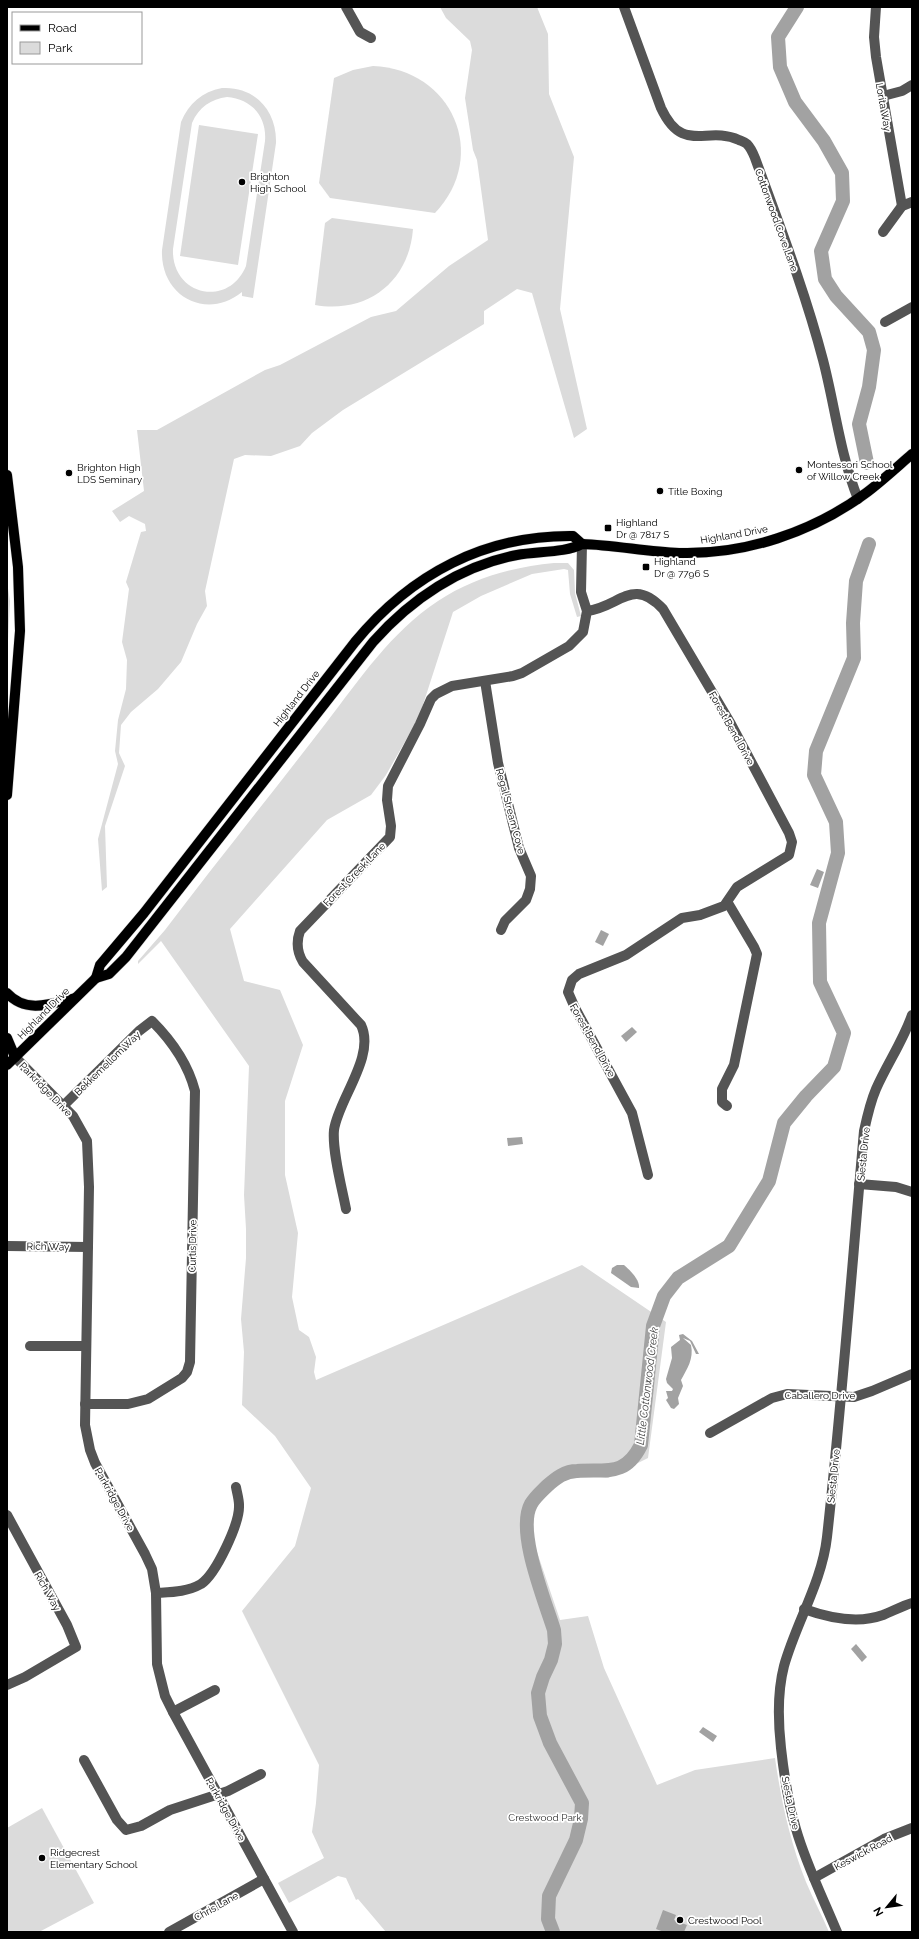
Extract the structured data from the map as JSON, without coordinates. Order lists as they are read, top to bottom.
{
  "streets": {
    "main road": ["Highland Drive"],
    "street": [
      "Lorita Way",
      "Cottonwood Cove Lane",
      "Forest Bend Drive",
      "Regal Stream Cove",
      "Forest Creek Lane",
      "Bekkemellom Way",
      "Parkridge Drive",
      "Siesta Drive",
      "Rich Way",
      "Curtis Drive",
      "Caballero Drive",
      "Keswick Road",
      "Chris Lane"
    ]
  },
  "crossings": [
    ["Cottonwood Cove Lane", "Highland Drive"],
    ["Highland Drive", "Parkridge Drive"],
    ["Forest Bend Drive", "Forest Creek Lane"],
    ["Regal Stream Cove", "Forest Creek Lane"],
    ["Bekkemellom Way", "Parkridge Drive"],
    ["Bekkemellom Way", "Curtis Drive"],
    ["Parkridge Drive", "Rich Way"],
    ["Parkridge Drive", "Curtis Drive"],
    ["Parkridge Drive", "Chris Lane"],
    ["Siesta Drive", "Caballero Drive"],
    ["Siesta Drive", "Keswick Road"]
  ],
  "water": ["Little Cottonwood Creek"],
  "parks": ["Crestwood Park"],
  "places": {
    "other": [
      "Brighton High School",
      "Montessori School of Willow Creek",
      "Brighton High LDS Seminary",
      "Title Boxing",
      "Ridgecrest Elementary School",
      "Crestwood Pool"
    ],
    "transit": ["Highland Dr @ 7817 S", "Highland Dr @ 7796 S"]
  },
  "legend": ["Road", "Park"],
  "north": "bottom left"
}
